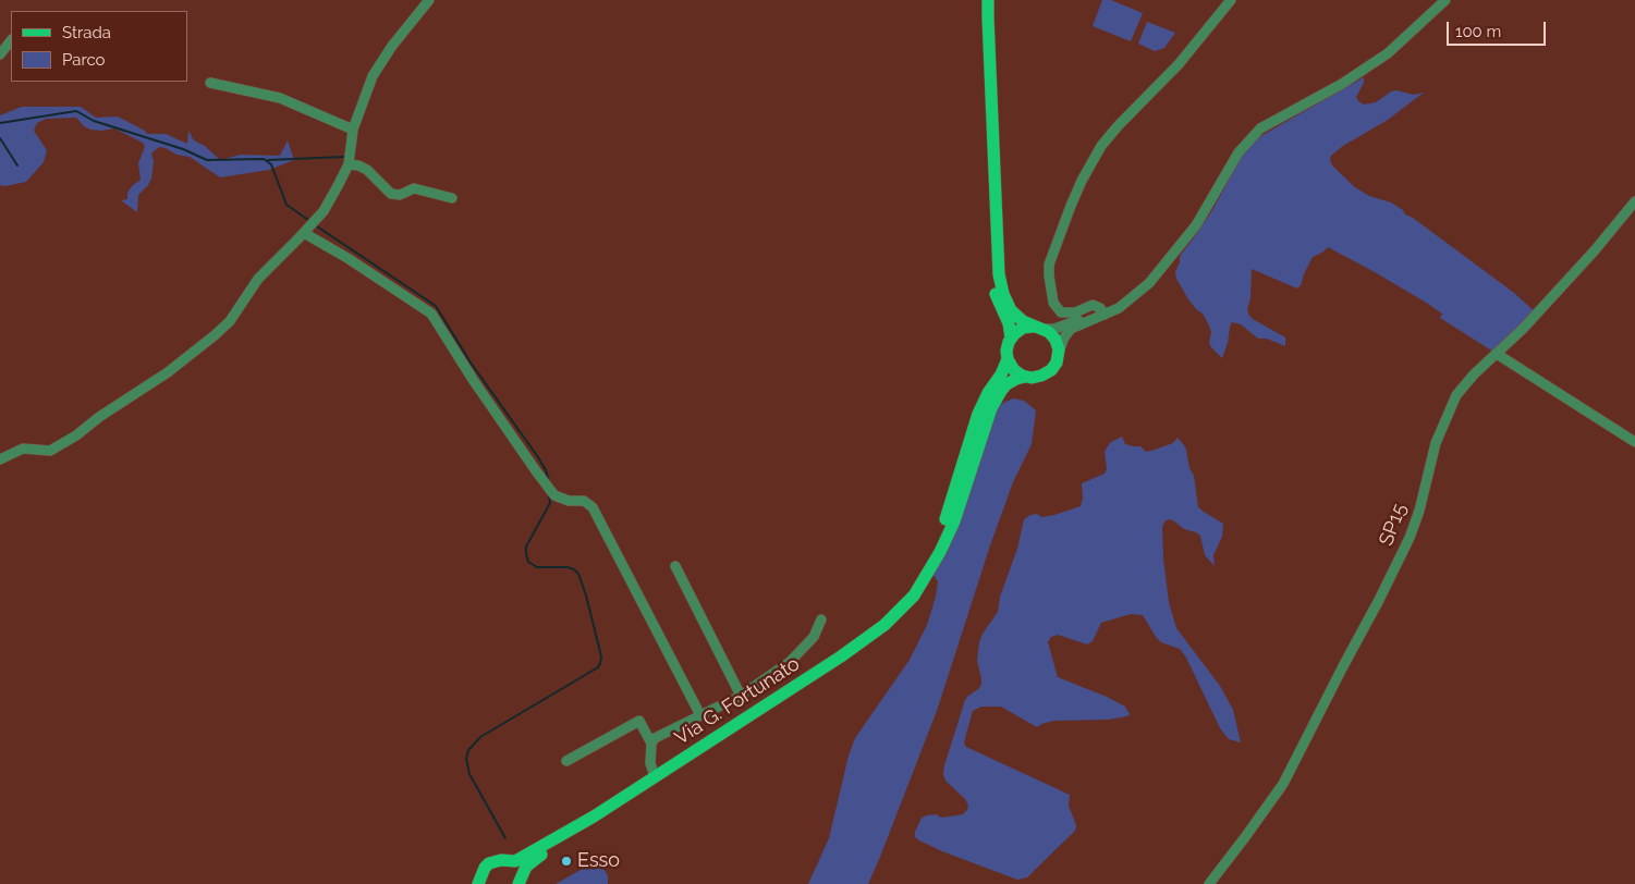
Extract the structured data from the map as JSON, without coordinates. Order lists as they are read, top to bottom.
{
  "streets": {
    "main road": ["Via G. Fortunato"],
    "street": ["SP15"]
  },
  "places": ["Esso"],
  "legend": ["Strada", "Parco"],
  "scale_bar": "100 m"
}
